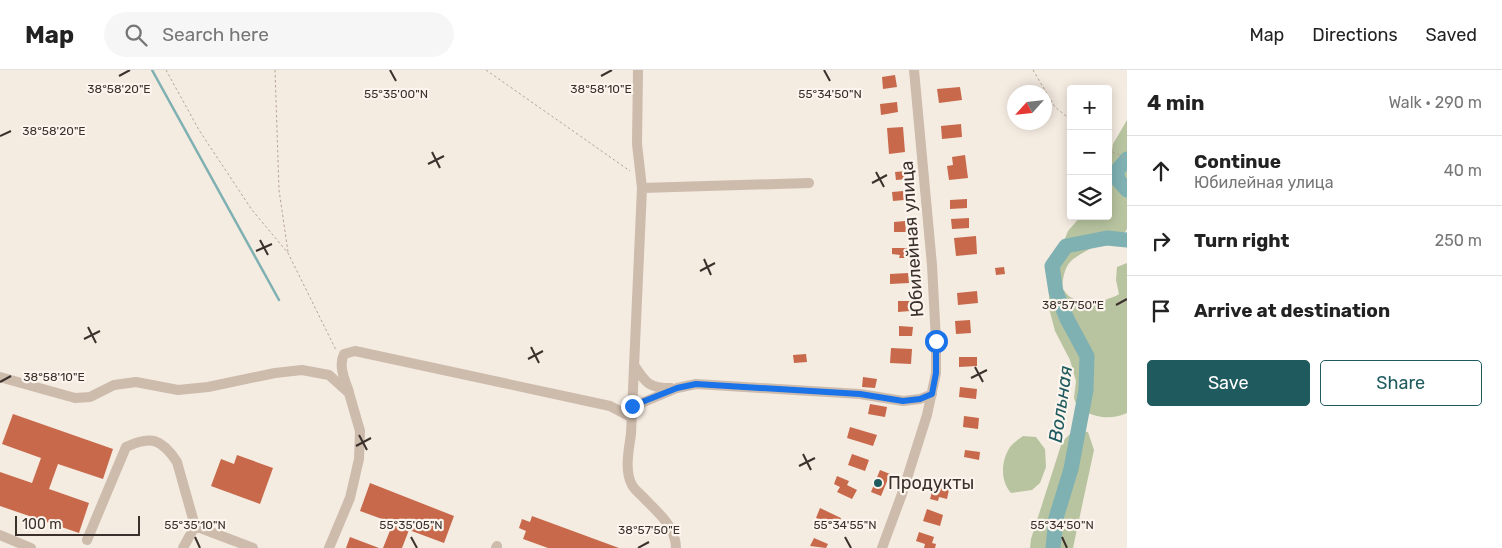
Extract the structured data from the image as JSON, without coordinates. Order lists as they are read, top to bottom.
{
  "streets": {
    "street": ["Юбилейная улица"]
  },
  "water": ["Вольная"],
  "places": ["Продукты"],
  "scale_bar": "100 m",
  "north": "bottom left",
  "page": {
    "header": "Map",
    "search": "Search here",
    "nav": ["Map", "Directions", "Saved"],
    "heading": ["4 min", "Walk · 290 m"],
    "map_buttons": ["+", "−"],
    "list": [
      ["Continue", "Юбилейная улица", "40 m"],
      ["Turn right", "250 m"],
      "Arrive at destination"
    ],
    "buttons": ["Save", "Share"],
    "scale": "100 m"
  },
  "coordinates": [
    "38°58'20\"E",
    "38°58'10\"E",
    "55°35'00\"N",
    "55°34'50\"N",
    "38°57'50\"E",
    "55°35'10\"N",
    "55°35'05\"N",
    "55°34'55\"N"
  ]
}
